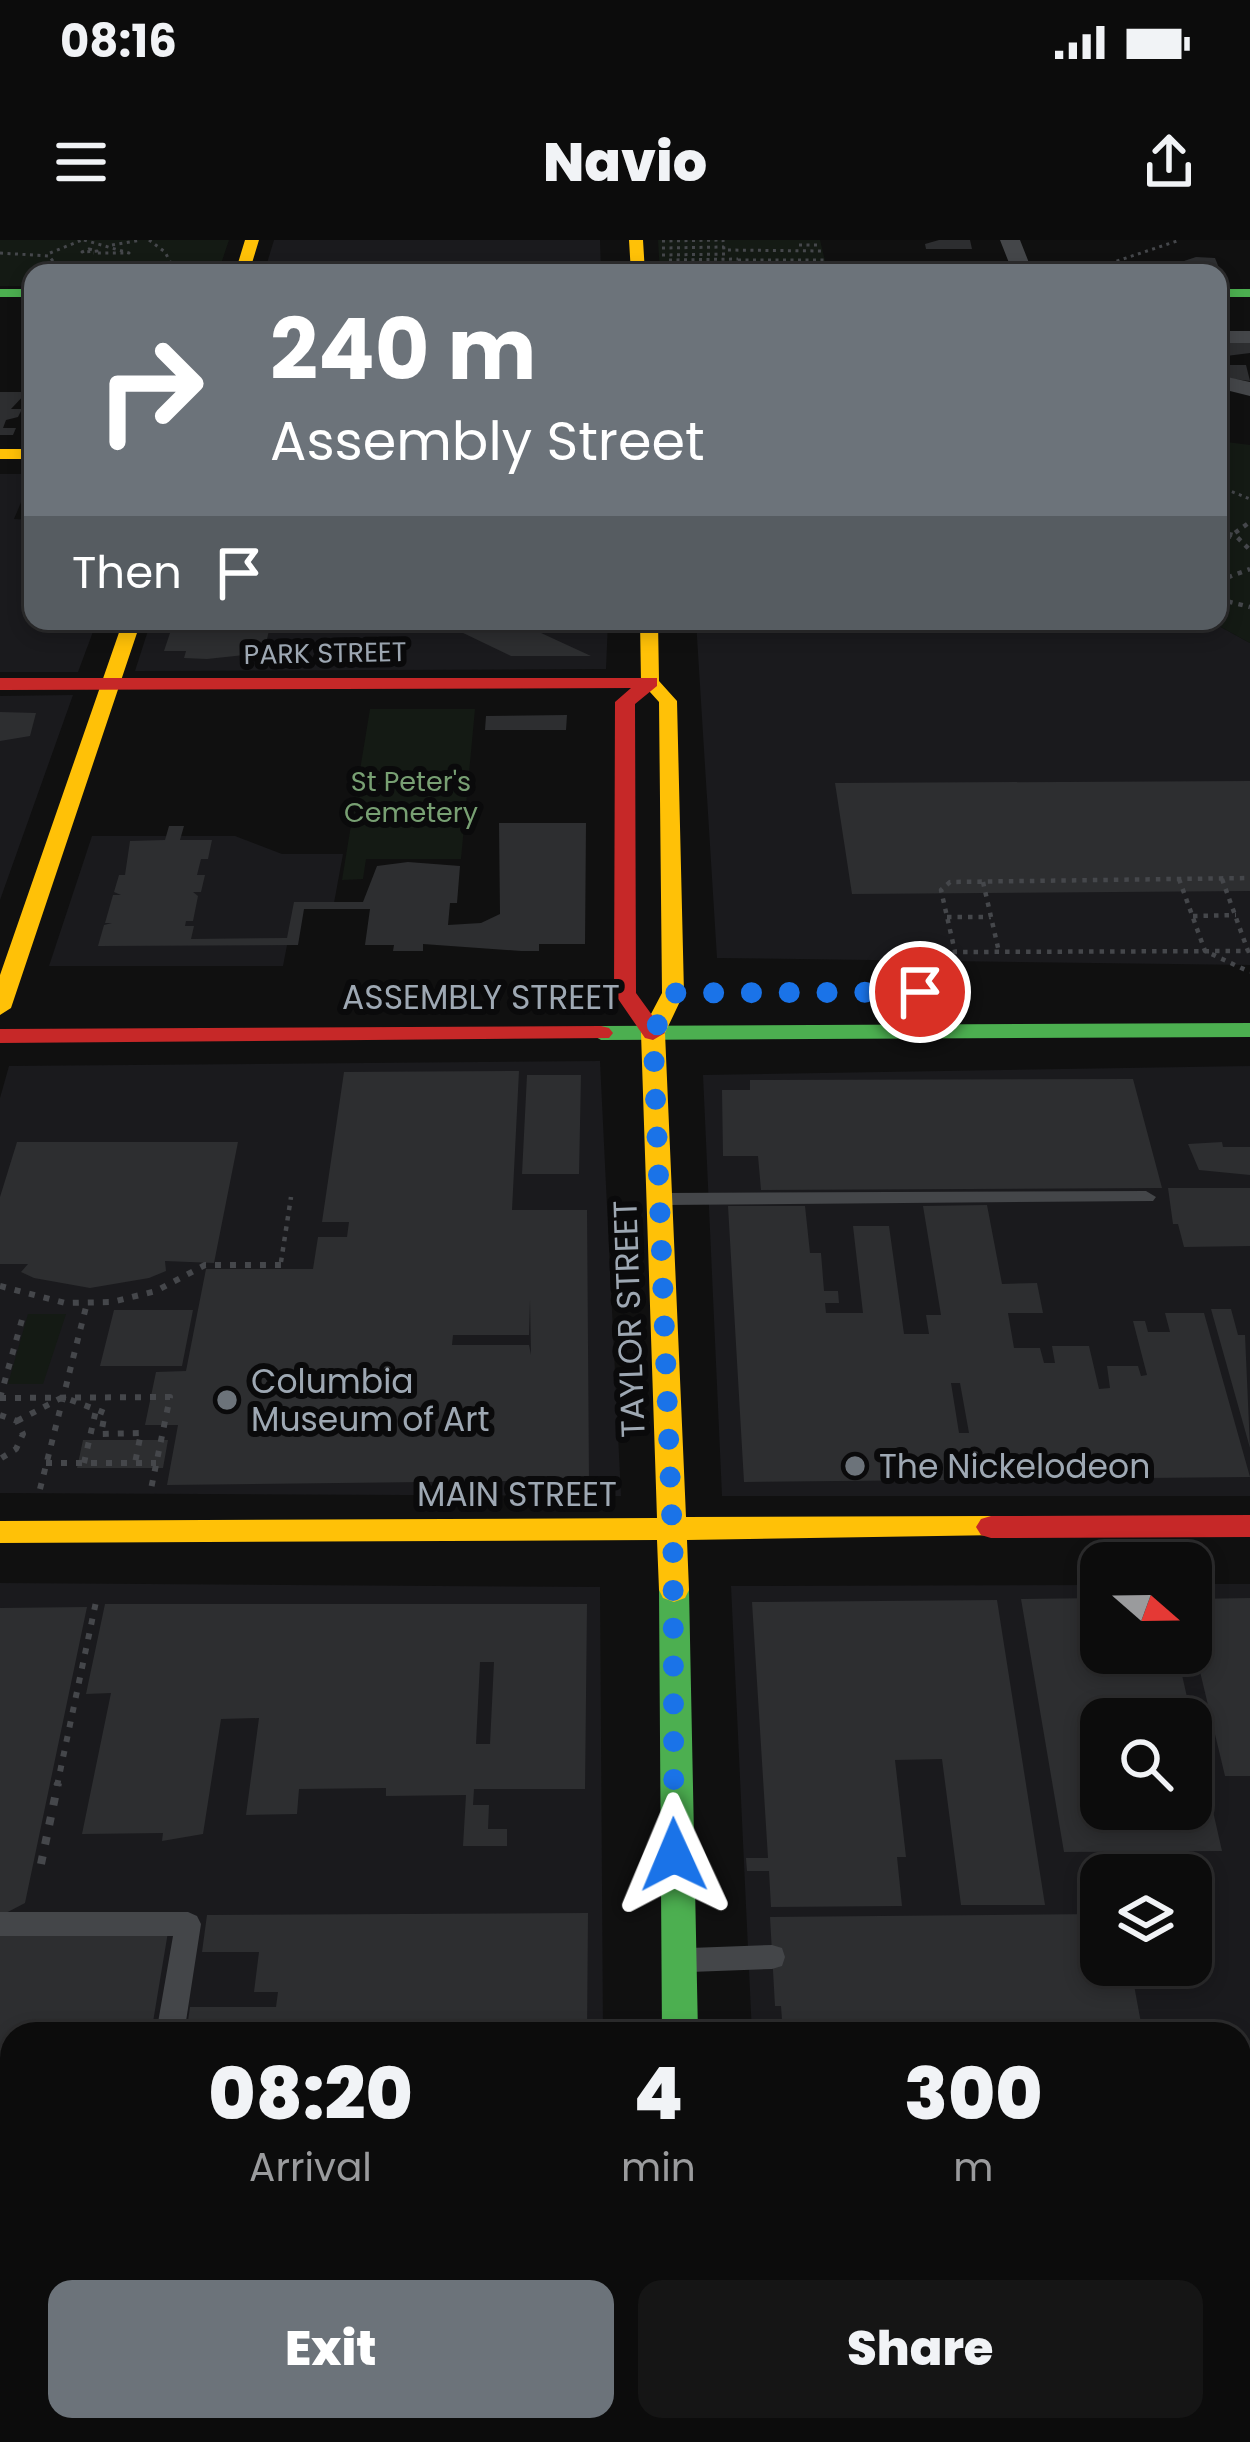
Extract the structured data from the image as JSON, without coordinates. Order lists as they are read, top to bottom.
{
  "streets": {
    "main road": [
      "PARK STREET",
      "ASSEMBLY STREET",
      "TAYLOR STREET",
      "MAIN STREET"
    ]
  },
  "crossings": [
    ["ASSEMBLY STREET", "TAYLOR STREET"],
    ["TAYLOR STREET", "MAIN STREET"]
  ],
  "parks": ["St Peter's Cemetery"],
  "places": ["Columbia Museum of Art", "The Nickelodeon"],
  "north": "right",
  "page": {
    "status": "08:16",
    "header": "Navio",
    "turn": ["240 m", "Assembly Street"],
    "then": "Then",
    "eta": [
      "08:20",
      "Arrival",
      "4",
      "min",
      "300",
      "m"
    ],
    "buttons": ["Exit", "Share"]
  }
}
